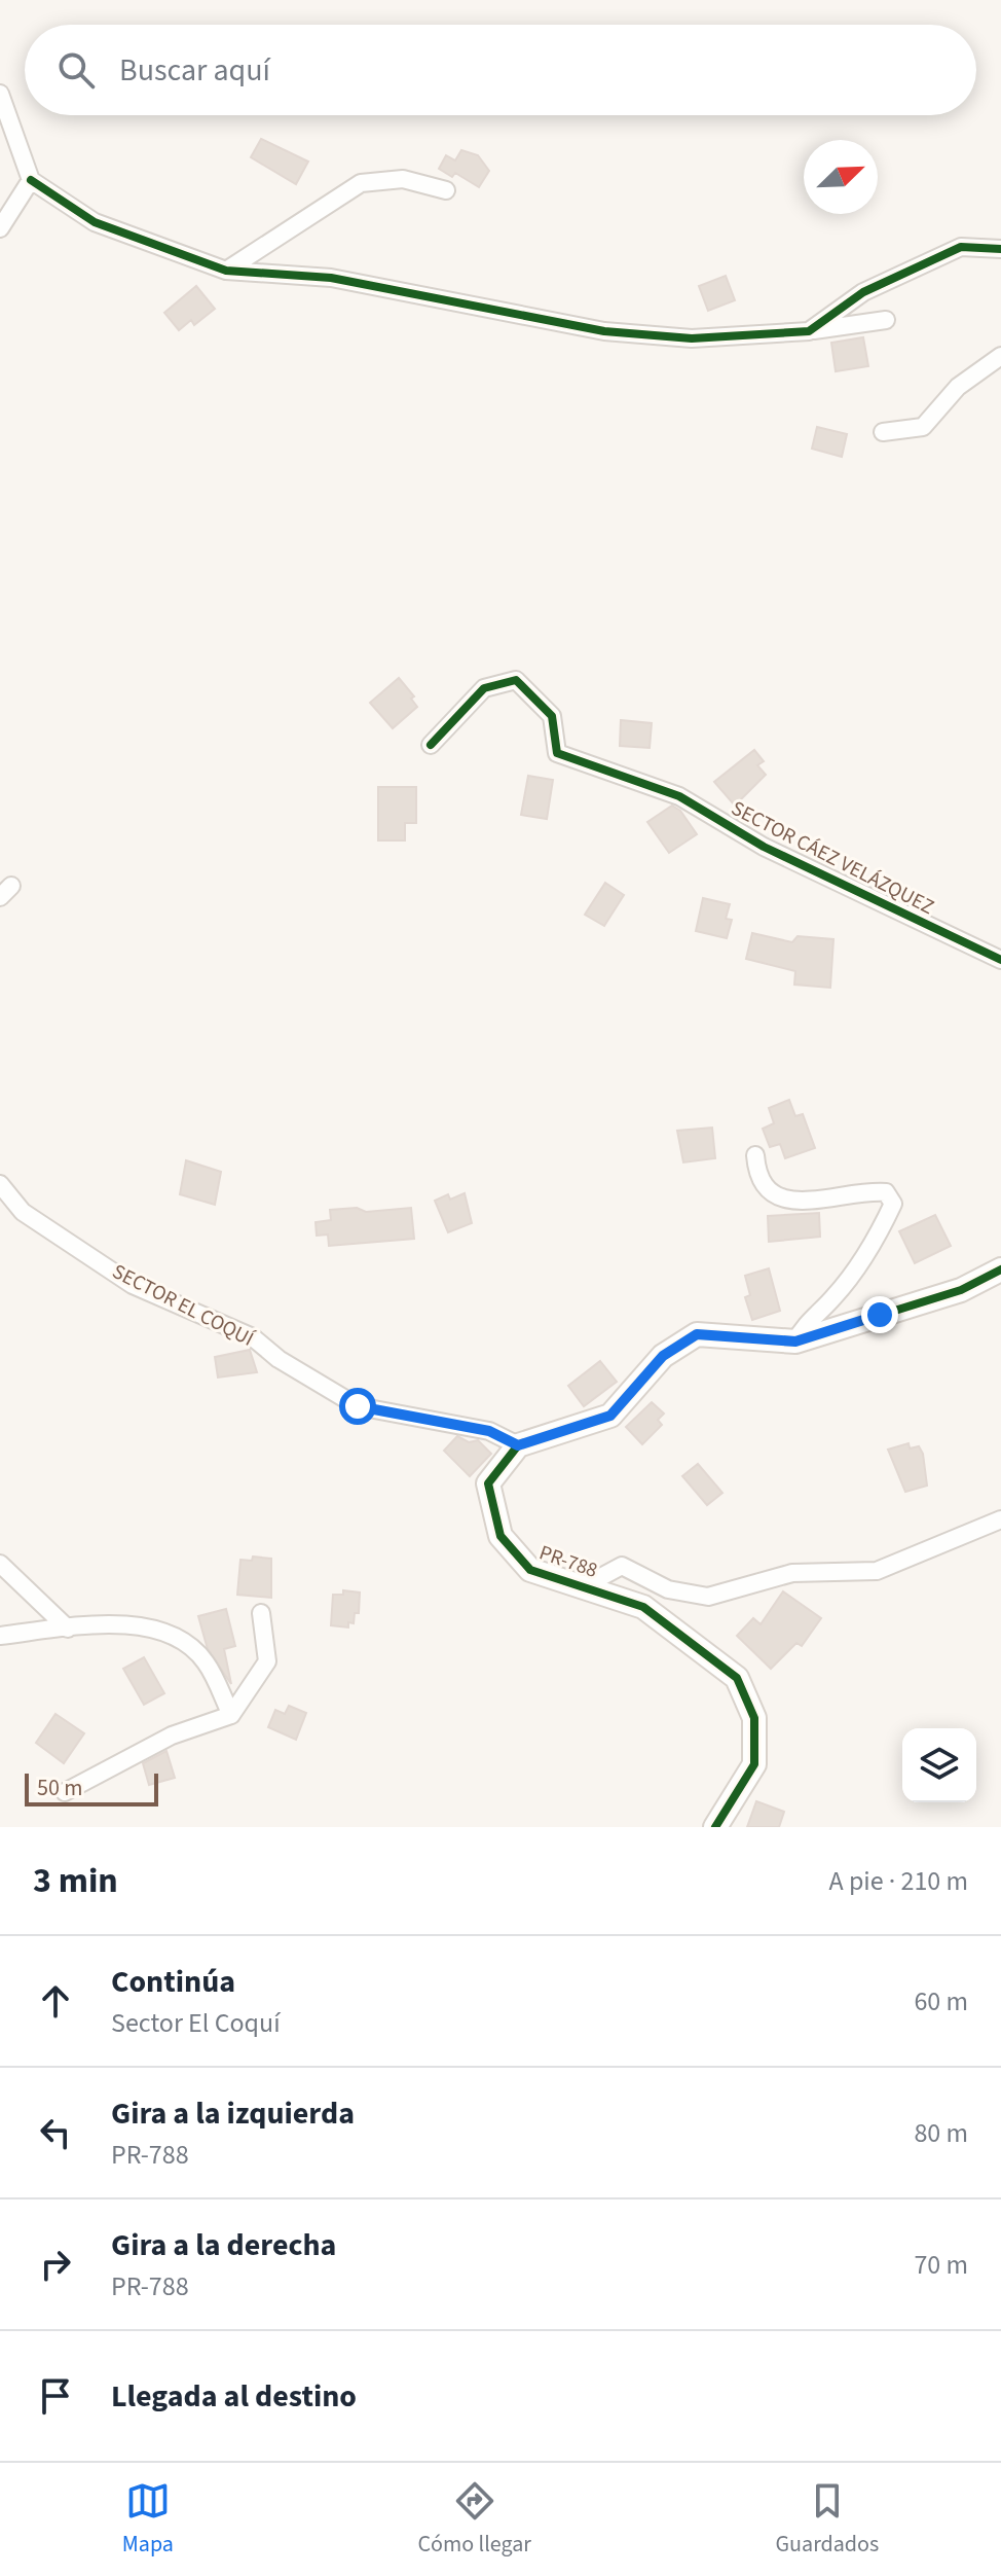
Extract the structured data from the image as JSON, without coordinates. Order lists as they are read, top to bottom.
{
  "streets": {
    "street": ["SECTOR CÁEZ VELÁZQUEZ", "SECTOR EL COQUÍ", "PR-788"]
  },
  "crossings": [
    ["SECTOR EL COQUÍ", "PR-788"]
  ],
  "scale_bar": "50 m",
  "north": "top right",
  "page": {
    "search": "Buscar aquí",
    "scale": "50 m",
    "heading": ["3 min", "A pie · 210 m"],
    "list": [
      ["Continúa", "Sector El Coquí", "60 m"],
      ["Gira a la izquierda", "PR-788", "80 m"],
      ["Gira a la derecha", "PR-788", "70 m"],
      "Llegada al destino"
    ],
    "nav": ["Mapa", "Cómo llegar", "Guardados"]
  }
}
